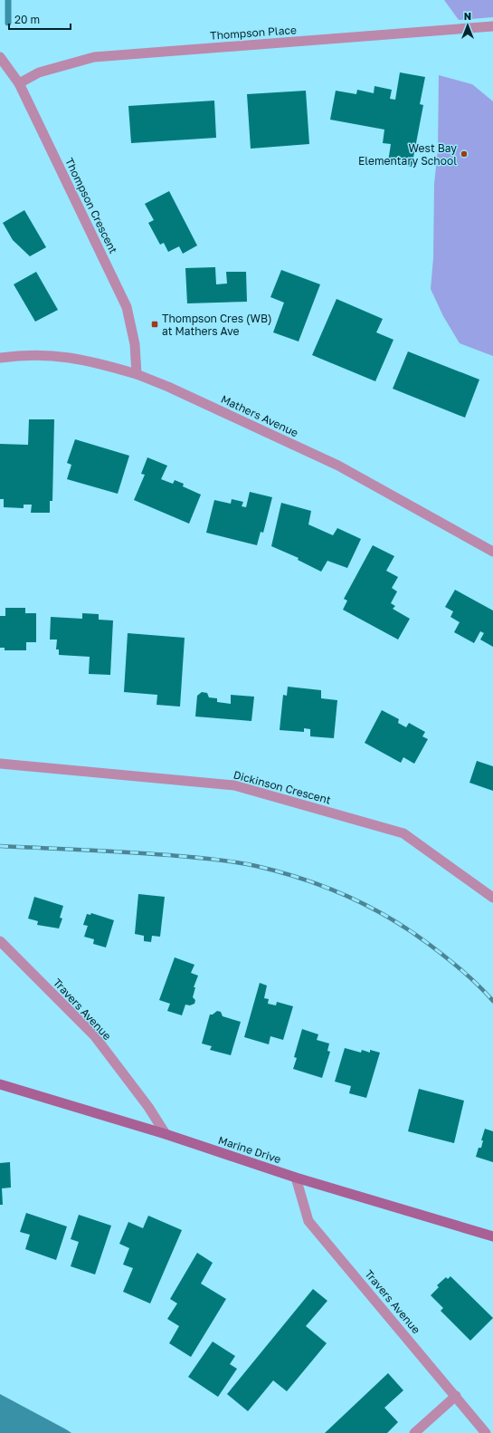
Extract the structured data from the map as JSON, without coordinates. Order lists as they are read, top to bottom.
{
  "streets": {
    "main road": ["Marine Drive"],
    "street": [
      "Thompson Place",
      "Thompson Crescent",
      "Mathers Avenue",
      "Dickinson Crescent",
      "Travers Avenue"
    ]
  },
  "crossings": [
    ["Thompson Place", "Thompson Crescent"],
    ["Thompson Crescent", "Mathers Avenue"],
    ["Travers Avenue", "Marine Drive"]
  ],
  "places": {
    "other": ["West Bay Elementary School"],
    "transit": ["Thompson Cres (WB) at Mathers Ave"]
  },
  "scale_bar": "20 m",
  "north": "top"
}
